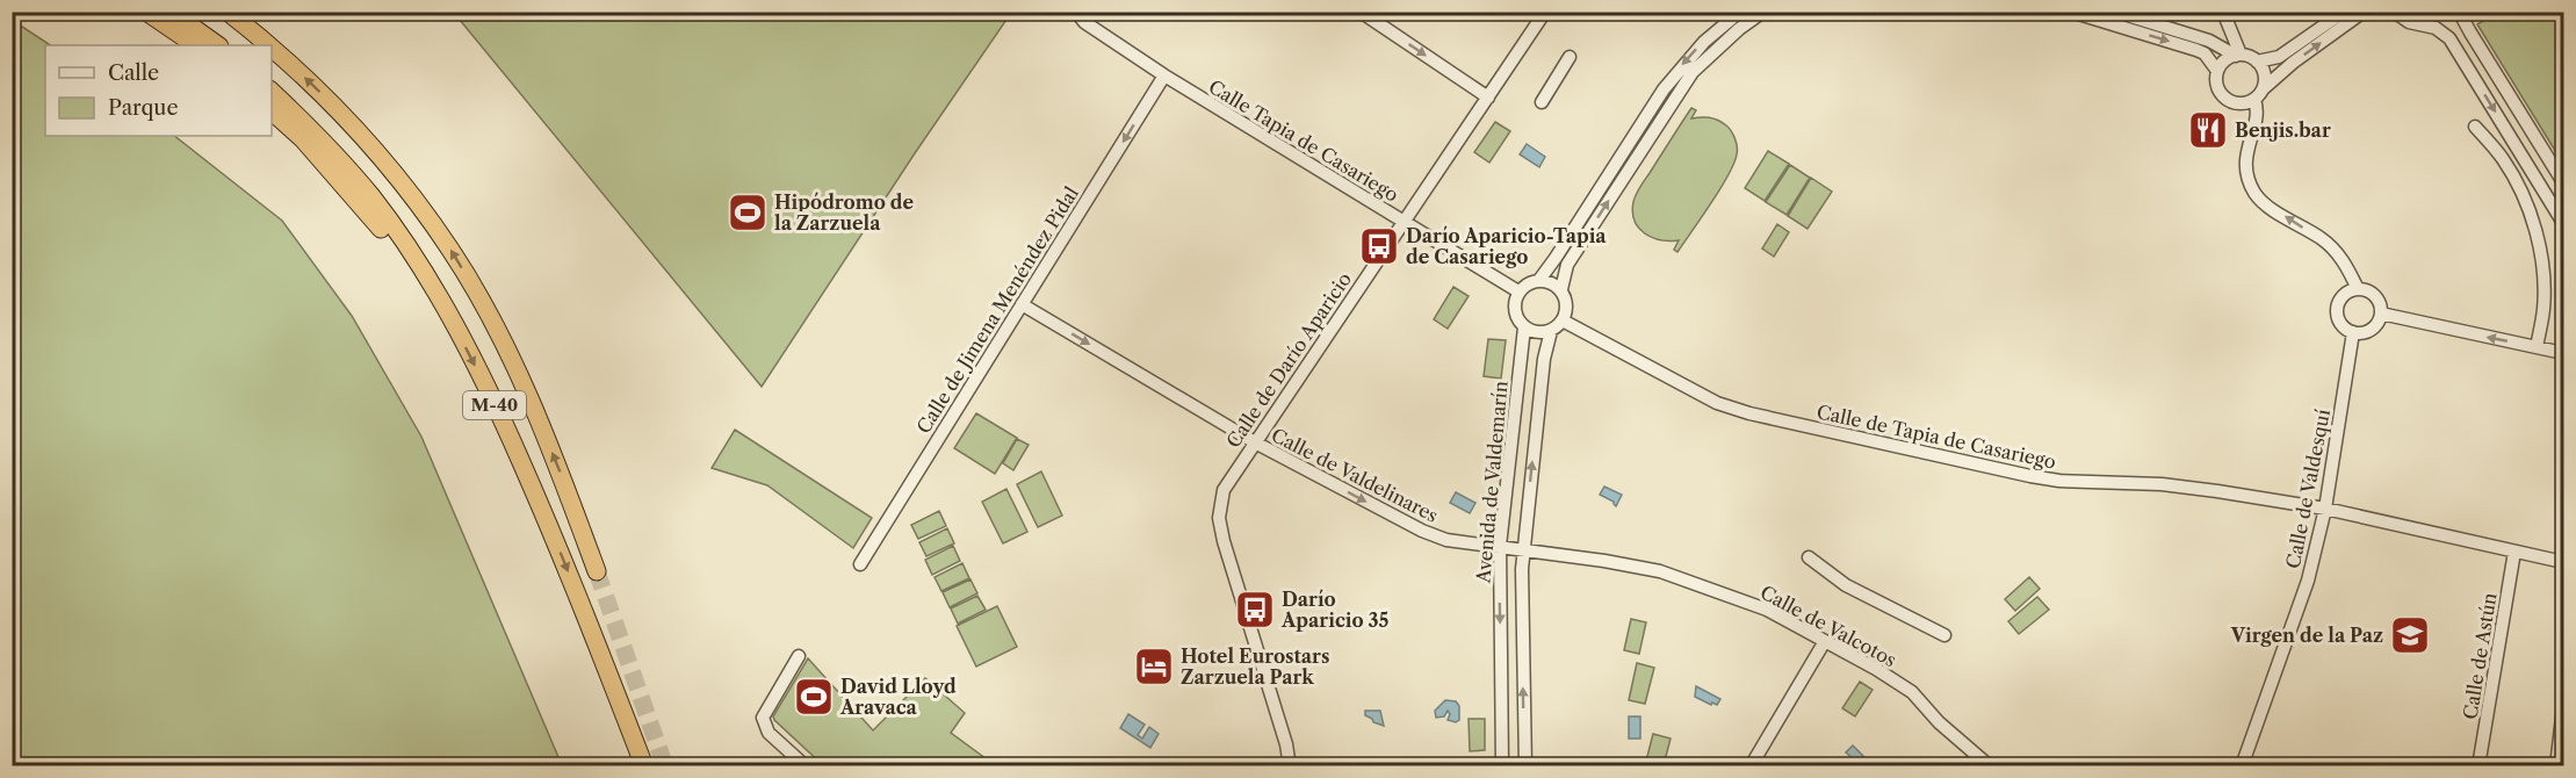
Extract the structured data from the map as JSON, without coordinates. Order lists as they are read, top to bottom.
{
  "streets": {
    "highway": ["M-40"],
    "street": [
      "Calle Tapia de Casariego",
      "Calle de Jimena Menéndez Pidal",
      "Calle de Darío Aparicio",
      "Calle de Tapia de Casariego",
      "Calle de Valdelinares",
      "Avenida de Valdemarín",
      "Calle de Valdesquí",
      "Calle de Valcotos",
      "Calle de Astún"
    ]
  },
  "crossings": [
    ["Calle Tapia de Casariego", "Calle de Jimena Menéndez Pidal"],
    ["Calle Tapia de Casariego", "Calle de Darío Aparicio"],
    ["Calle Tapia de Casariego", "Calle de Tapia de Casariego"],
    ["Calle Tapia de Casariego", "Avenida de Valdemarín"],
    ["Calle de Jimena Menéndez Pidal", "Calle de Valdelinares"],
    ["Calle de Darío Aparicio", "Calle de Valdelinares"],
    ["Calle de Tapia de Casariego", "Avenida de Valdemarín"],
    ["Calle de Tapia de Casariego", "Calle de Valdesquí"],
    ["Calle de Valdelinares", "Avenida de Valdemarín"],
    ["Calle de Valdelinares", "Calle de Valcotos"],
    ["Avenida de Valdemarín", "Calle de Valcotos"]
  ],
  "one_way": ["Calle de Jimena Menéndez Pidal", "Calle de Valdelinares"],
  "places": {
    "restaurant": ["Benjis.bar"],
    "sports": ["Hipódromo de la Zarzuela", "David Lloyd Aravaca"],
    "bus stop": ["Darío Aparicio-Tapia de Casariego", "Darío Aparicio 35"],
    "school or university": ["Virgen de la Paz"],
    "hotel": ["Hotel Eurostars Zarzuela Park"]
  },
  "legend": ["Calle", "Parque"]
}
